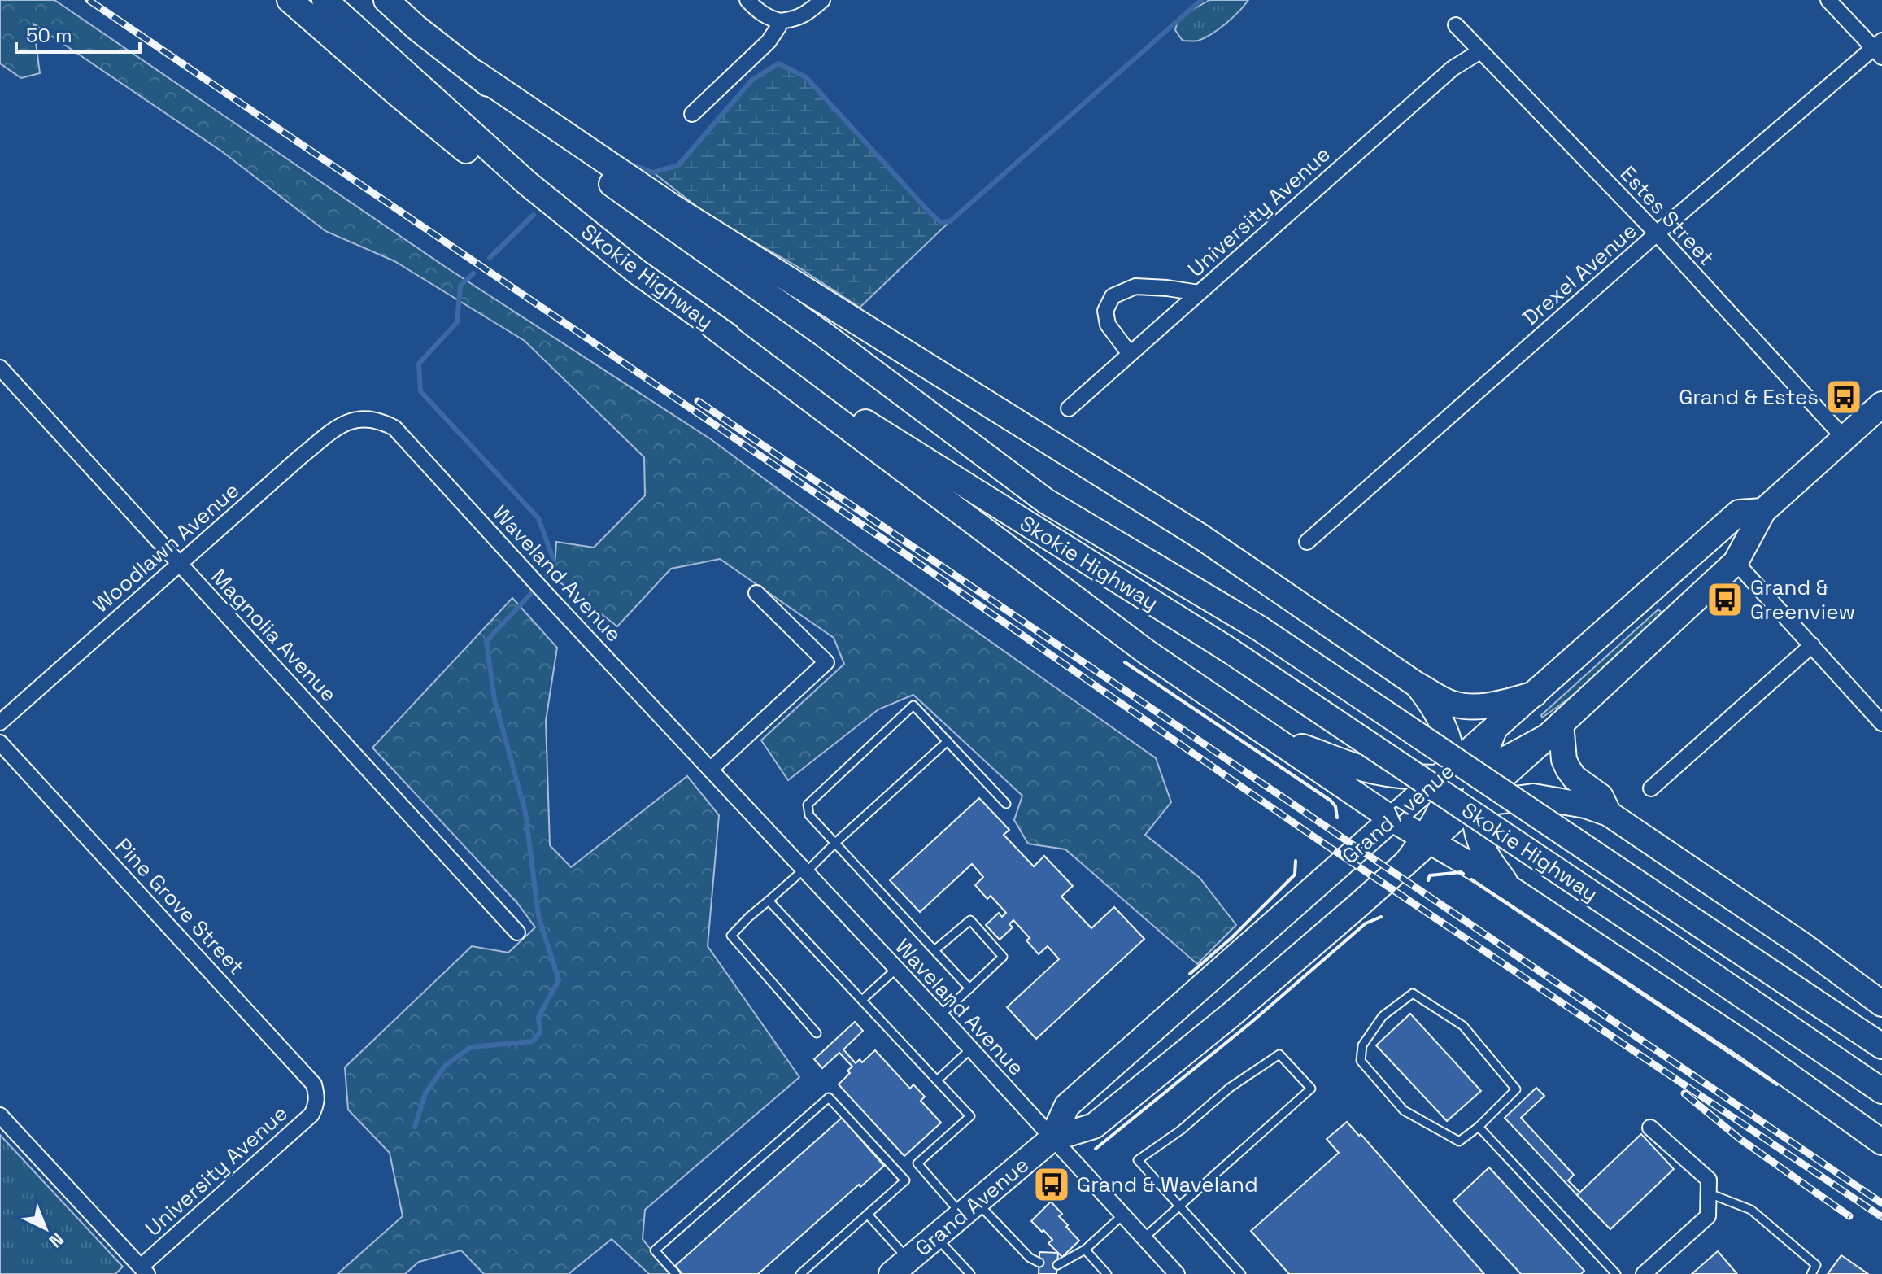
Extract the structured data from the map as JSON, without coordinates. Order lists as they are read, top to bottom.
{
  "streets": {
    "main road": ["Skokie Highway", "Grand Avenue"],
    "street": [
      "University Avenue",
      "Estes Street",
      "Drexel Avenue",
      "Woodlawn Avenue",
      "Waveland Avenue",
      "Magnolia Avenue",
      "Pine Grove Street"
    ]
  },
  "crossings": [
    ["University Avenue", "Estes Street"],
    ["University Avenue", "Pine Grove Street"],
    ["Estes Street", "Drexel Avenue"],
    ["Estes Street", "Grand Avenue"],
    ["Woodlawn Avenue", "Waveland Avenue"],
    ["Woodlawn Avenue", "Magnolia Avenue"],
    ["Waveland Avenue", "Grand Avenue"]
  ],
  "places": {
    "bus stop": ["Grand & Estes", "Grand & Greenview", "Grand & Waveland"]
  },
  "scale_bar": "50 m",
  "north": "bottom right"
}
